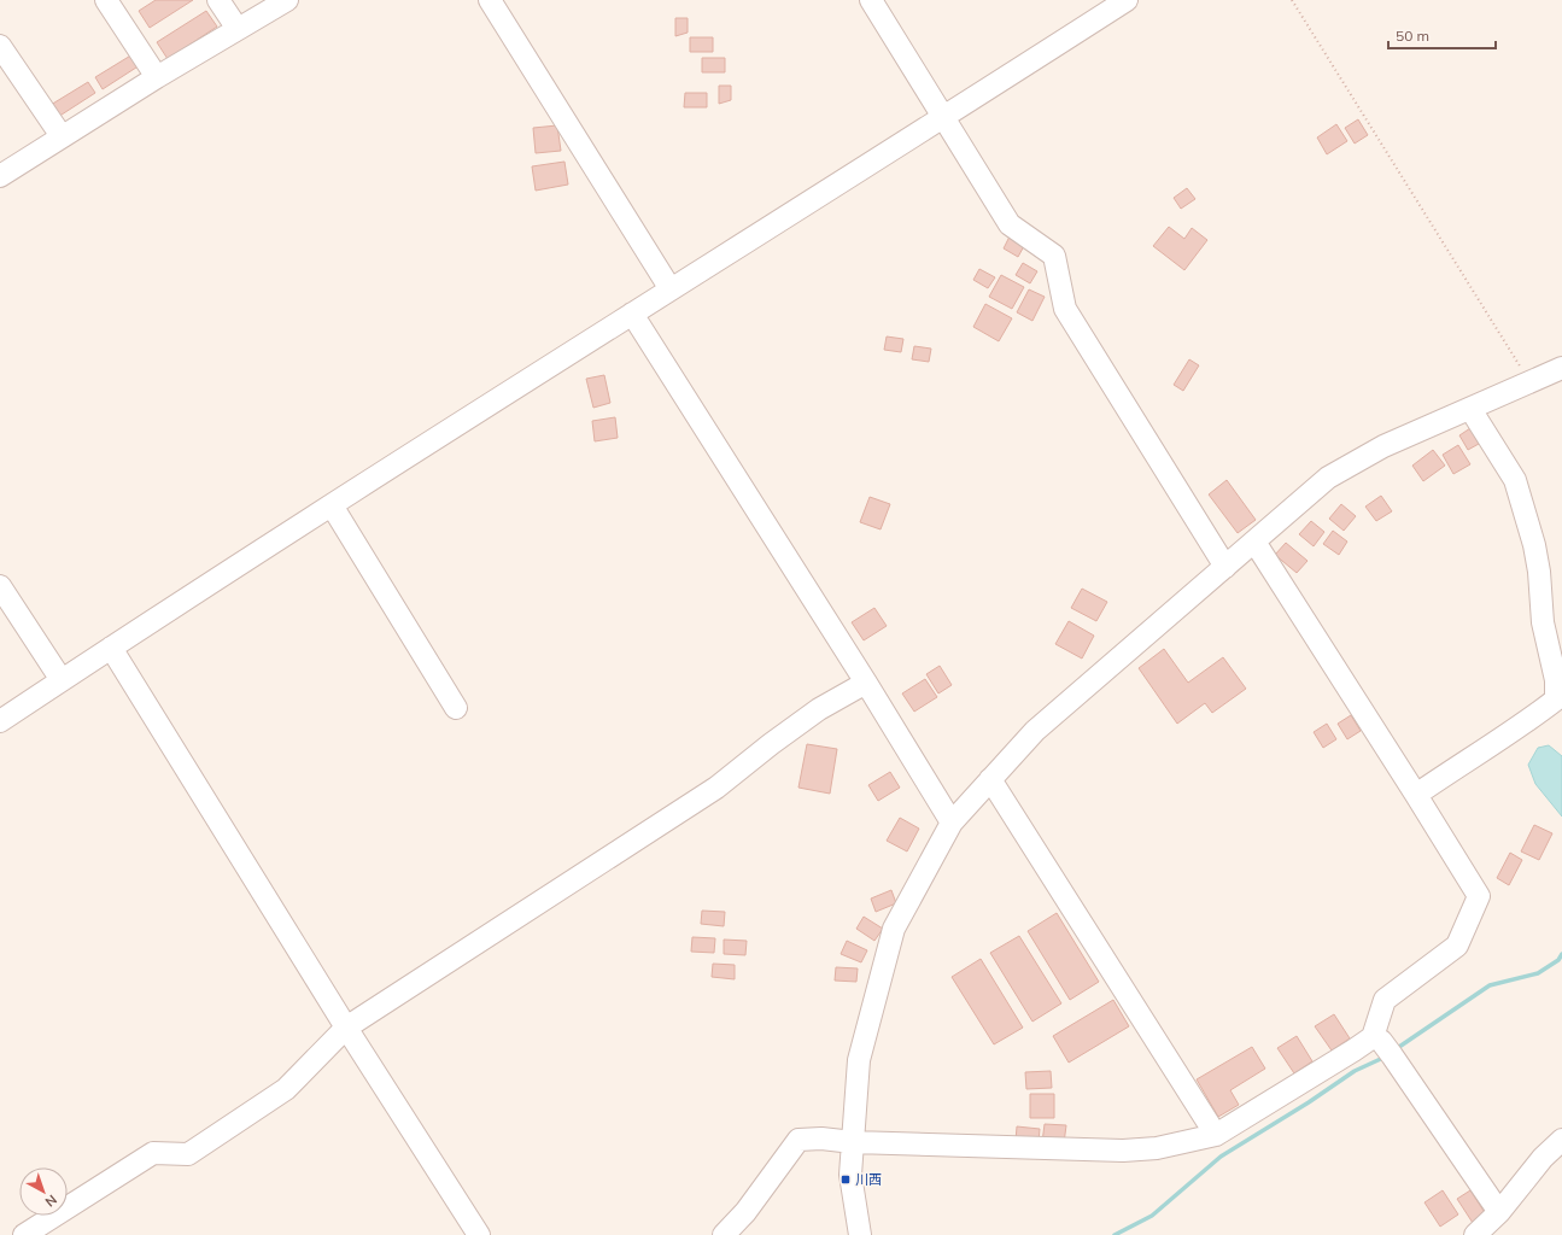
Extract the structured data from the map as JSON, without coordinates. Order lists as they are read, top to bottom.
{
  "places": {
    "transit": ["川西"]
  },
  "scale_bar": "50 m",
  "north": "bottom right"
}
